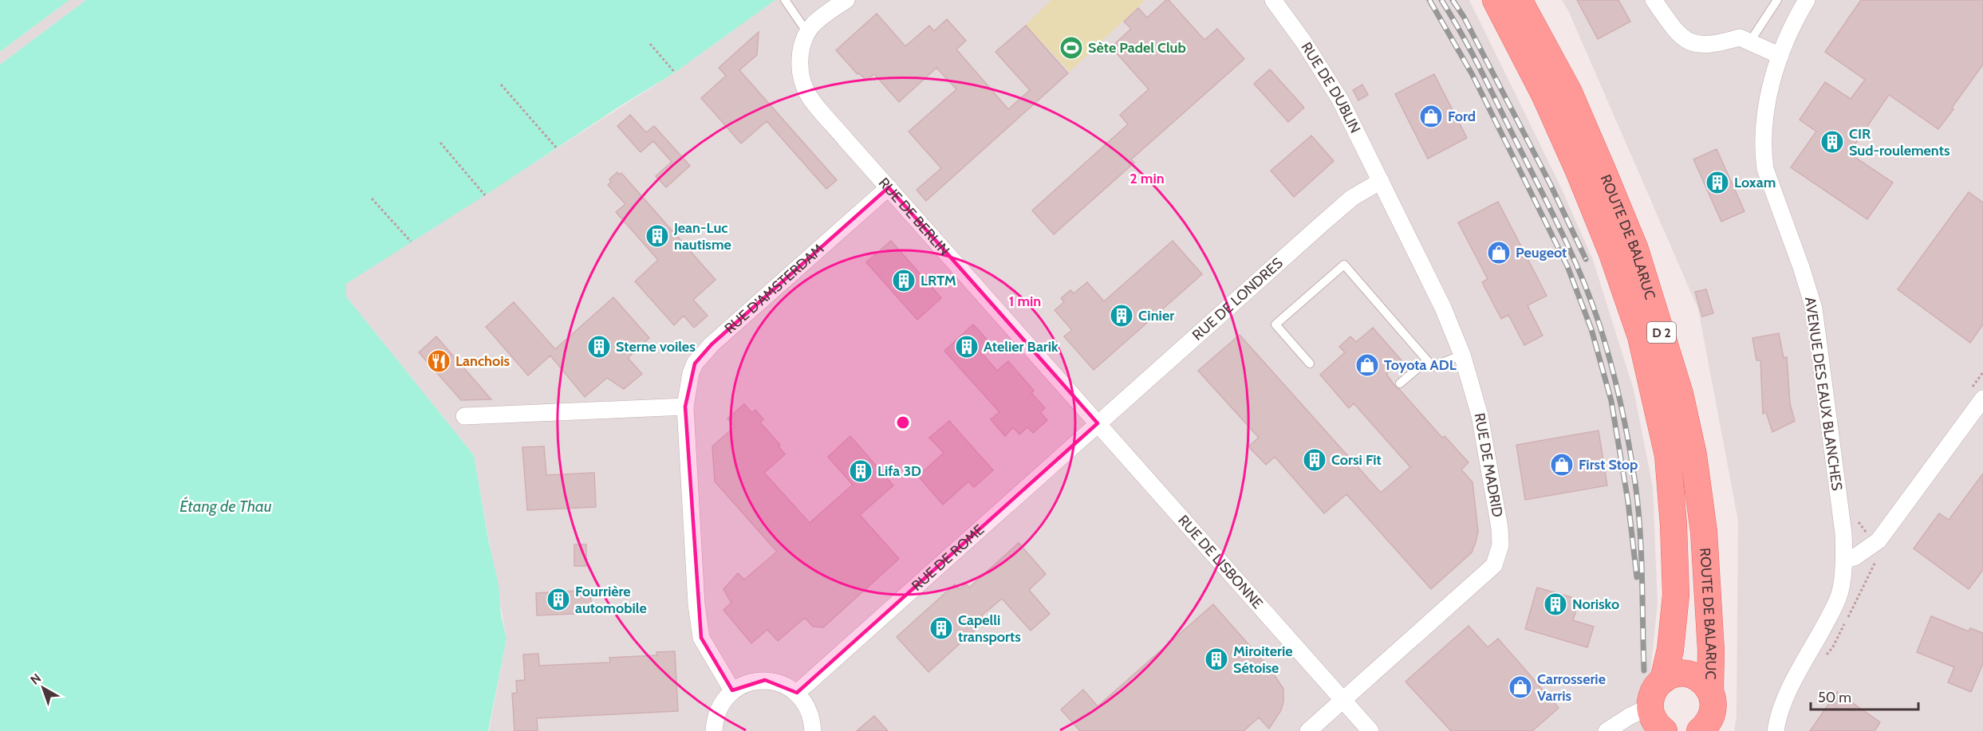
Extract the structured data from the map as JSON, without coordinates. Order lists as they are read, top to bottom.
{
  "streets": {
    "main road": ["ROUTE DE BALARUC", "D 2"],
    "street": [
      "RUE DE DUBLIN",
      "RUE DE BERLIN",
      "RUE D'AMSTERDAM",
      "RUE DE LONDRES",
      "AVENUE DES EAUX BLANCHES",
      "RUE DE MADRID",
      "RUE DE ROME",
      "RUE DE LISBONNE"
    ]
  },
  "crossings": [
    ["RUE DE DUBLIN", "RUE DE LONDRES"],
    ["RUE DE DUBLIN", "RUE DE MADRID"],
    ["RUE DE BERLIN", "RUE D'AMSTERDAM"],
    ["RUE DE BERLIN", "RUE DE LONDRES"],
    ["RUE DE BERLIN", "RUE DE ROME"],
    ["RUE DE BERLIN", "RUE DE LISBONNE"],
    ["ROUTE DE BALARUC", "D 2"],
    ["RUE DE LONDRES", "RUE DE MADRID"],
    ["RUE DE LONDRES", "RUE DE ROME"],
    ["RUE DE LONDRES", "RUE DE LISBONNE"],
    ["RUE DE MADRID", "RUE DE LISBONNE"],
    ["RUE DE ROME", "RUE DE LISBONNE"]
  ],
  "water": ["Étang de Thau"],
  "places": {
    "sports": ["Sète Padel Club"],
    "shop": [
      "Ford",
      "Peugeot",
      "Toyota ADL",
      "First Stop",
      "Carrosserie Varris"
    ],
    "building": [
      "CIR Sud-roulements",
      "Loxam",
      "Jean-Luc nautisme",
      "LRTM",
      "Cinier",
      "Sterne voiles",
      "Atelier Barik",
      "Corsi Fit",
      "Lifa 3D",
      "Fourrière automobile",
      "Norisko",
      "Capelli transports",
      "Miroiterie Sétoise"
    ],
    "restaurant": ["Lanchois"]
  },
  "scale_bar": "50 m",
  "north": "top left",
  "rings": ["2 min", "1 min"]
}
